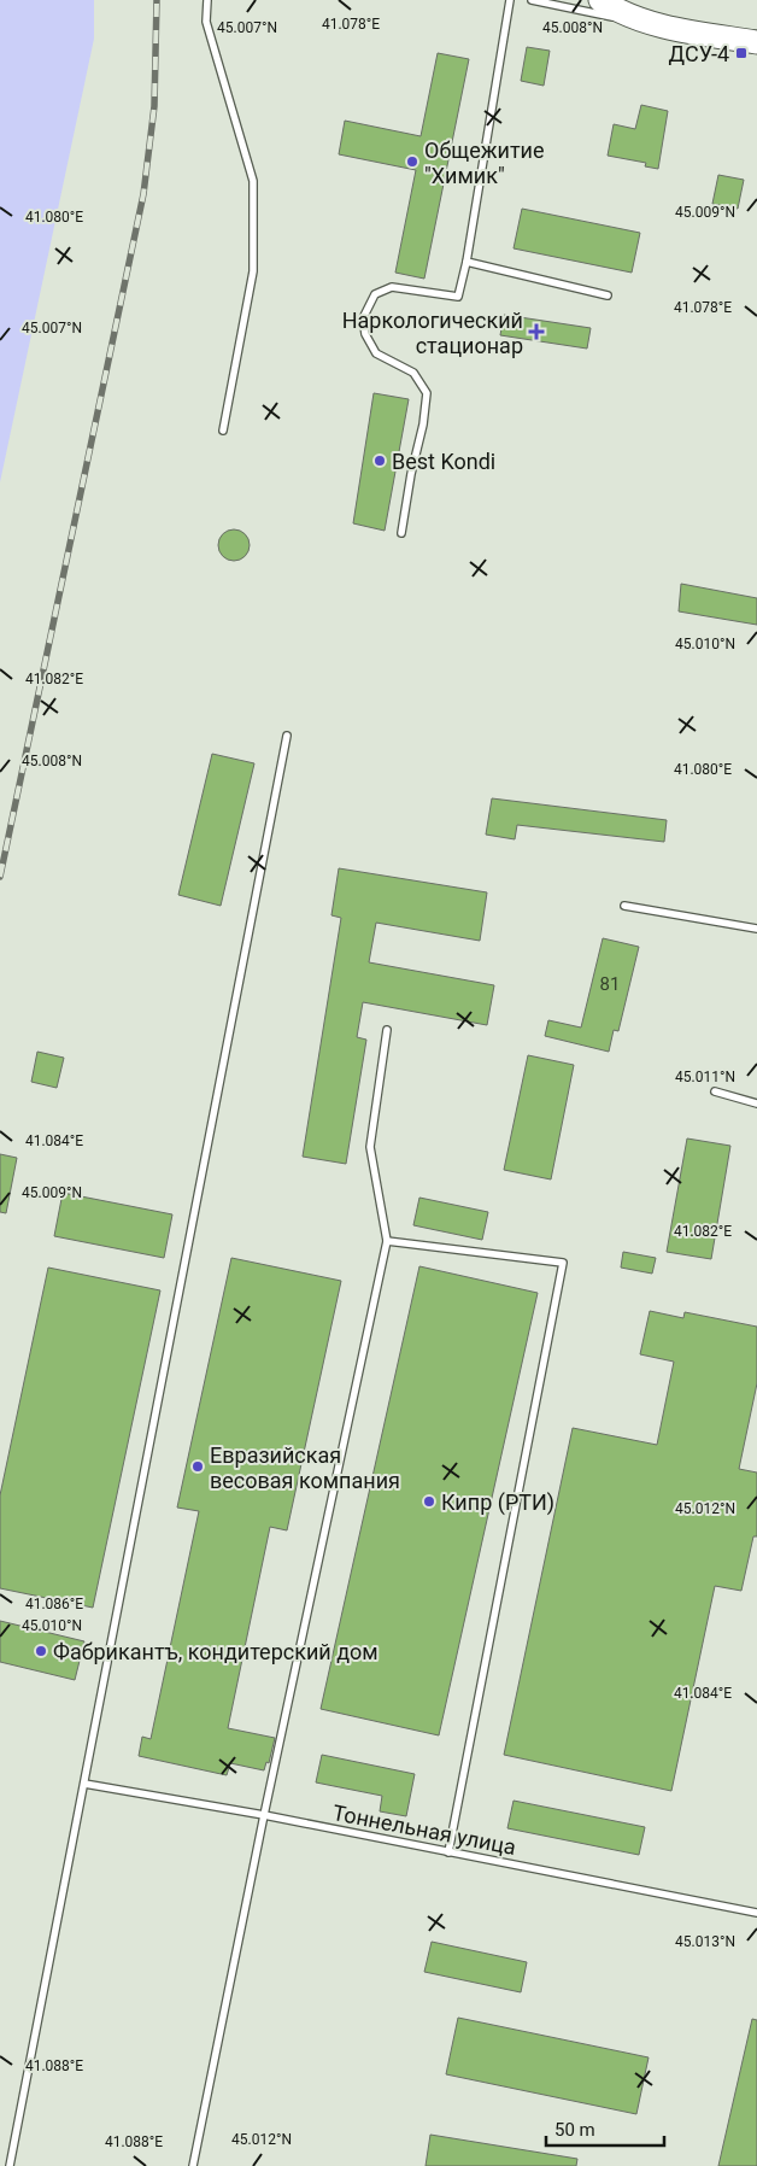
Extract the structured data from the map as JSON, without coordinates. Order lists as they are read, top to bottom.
{
  "streets": {
    "lane": ["Тоннельная улица"]
  },
  "places": {
    "transit": ["ДСУ-4"],
    "other": [
      "Общежитие \"Химик\"",
      "Best Kondi",
      "Евразийская весовая компания",
      "Кипр (РТИ)",
      "Фабрикантъ, кондитерский дом"
    ],
    "health": ["Наркологический стационар"]
  },
  "house_numbers": ["81"],
  "scale_bar": "50 m",
  "coordinates": [
    "41.078°E",
    "45.007°N",
    "45.008°N",
    "45.009°N",
    "41.080°E",
    "45.010°N",
    "41.082°E",
    "45.011°N",
    "41.084°E",
    "45.012°N",
    "41.086°E",
    "45.013°N",
    "41.088°E"
  ]
}
